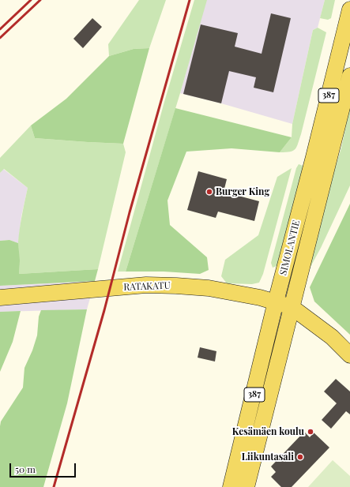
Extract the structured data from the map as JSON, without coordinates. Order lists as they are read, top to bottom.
{
  "streets": {
    "main road": ["387", "SIMOLANTIE", "RATAKATU"]
  },
  "crossings": [
    ["SIMOLANTIE", "RATAKATU"]
  ],
  "places": ["Burger King", "Kesämäen koulu", "Liikuntasali"],
  "scale_bar": "50 m"
}
